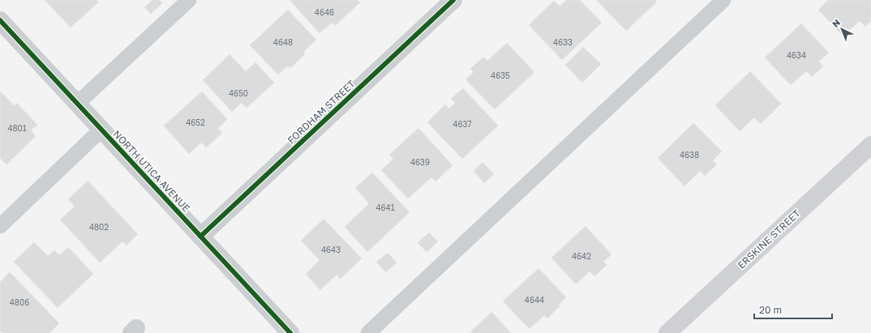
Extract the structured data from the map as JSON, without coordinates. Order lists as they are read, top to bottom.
{
  "streets": {
    "main road": ["ERSKINE STREET"],
    "street": ["FORDHAM STREET", "NORTH UTICA AVENUE"]
  },
  "crossings": [
    ["FORDHAM STREET", "NORTH UTICA AVENUE"]
  ],
  "house_numbers": [
    "4646",
    "4648",
    "4633",
    "4634",
    "4635",
    "4650",
    "4652",
    "4637",
    "4801",
    "4638",
    "4639",
    "4641",
    "4802",
    "4643",
    "4642",
    "4644",
    "4806"
  ],
  "scale_bar": "20 m",
  "north": "top left"
}
